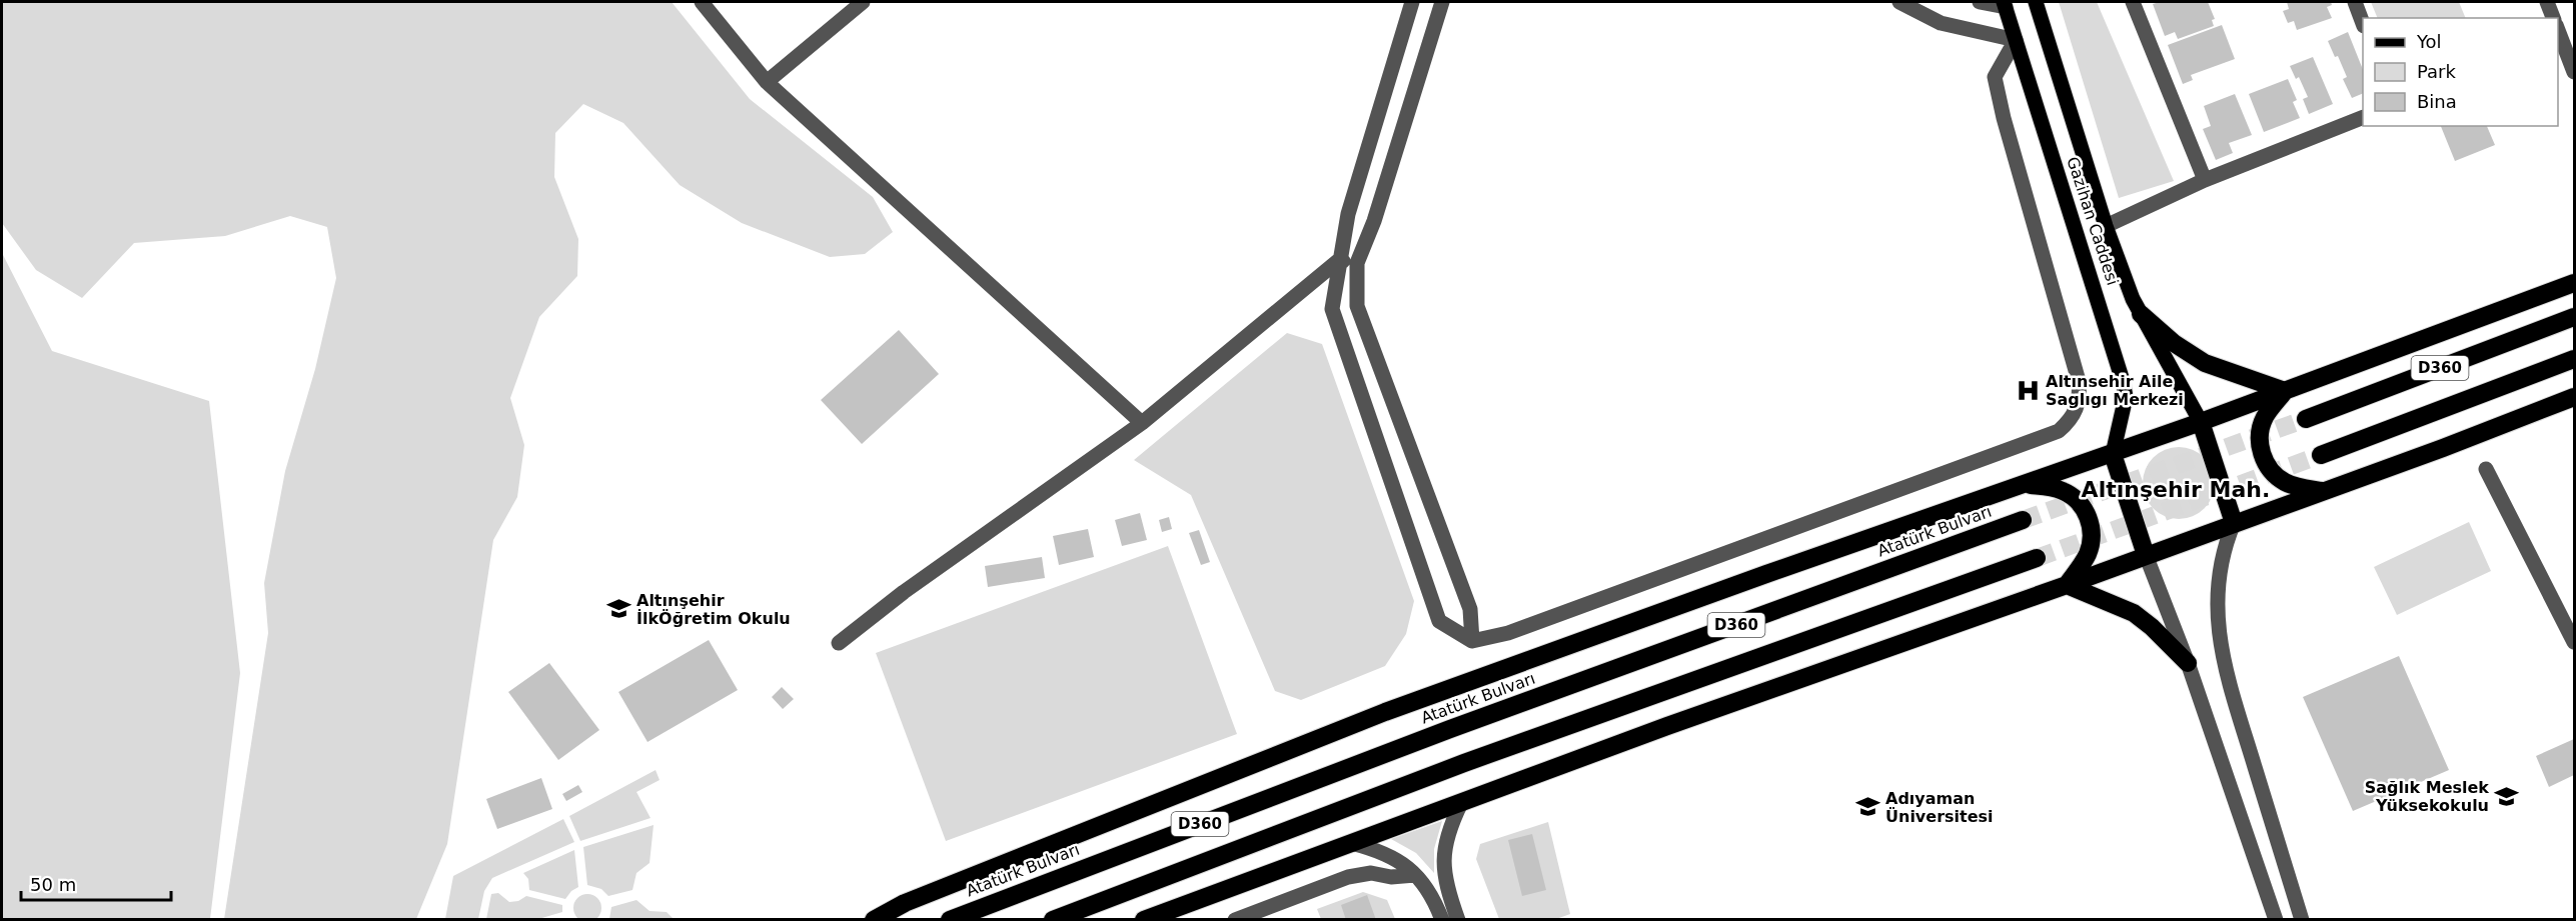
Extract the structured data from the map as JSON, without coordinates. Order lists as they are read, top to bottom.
{
  "streets": {
    "highway": ["D360", "Atatürk Bulvarı"],
    "main road": ["Gazihan Caddesi"]
  },
  "districts": ["Altınşehir Mah."],
  "places": {
    "hospital": ["Altınsehir Aile Saglıgı Merkezi"],
    "school or university": ["Altınşehir İlkÖğretim Okulu", "Sağlık Meslek Yüksekokulu", "Adıyaman Üniversitesi"]
  },
  "legend": ["Yol", "Park", "Bina"],
  "scale_bar": "50 m"
}
